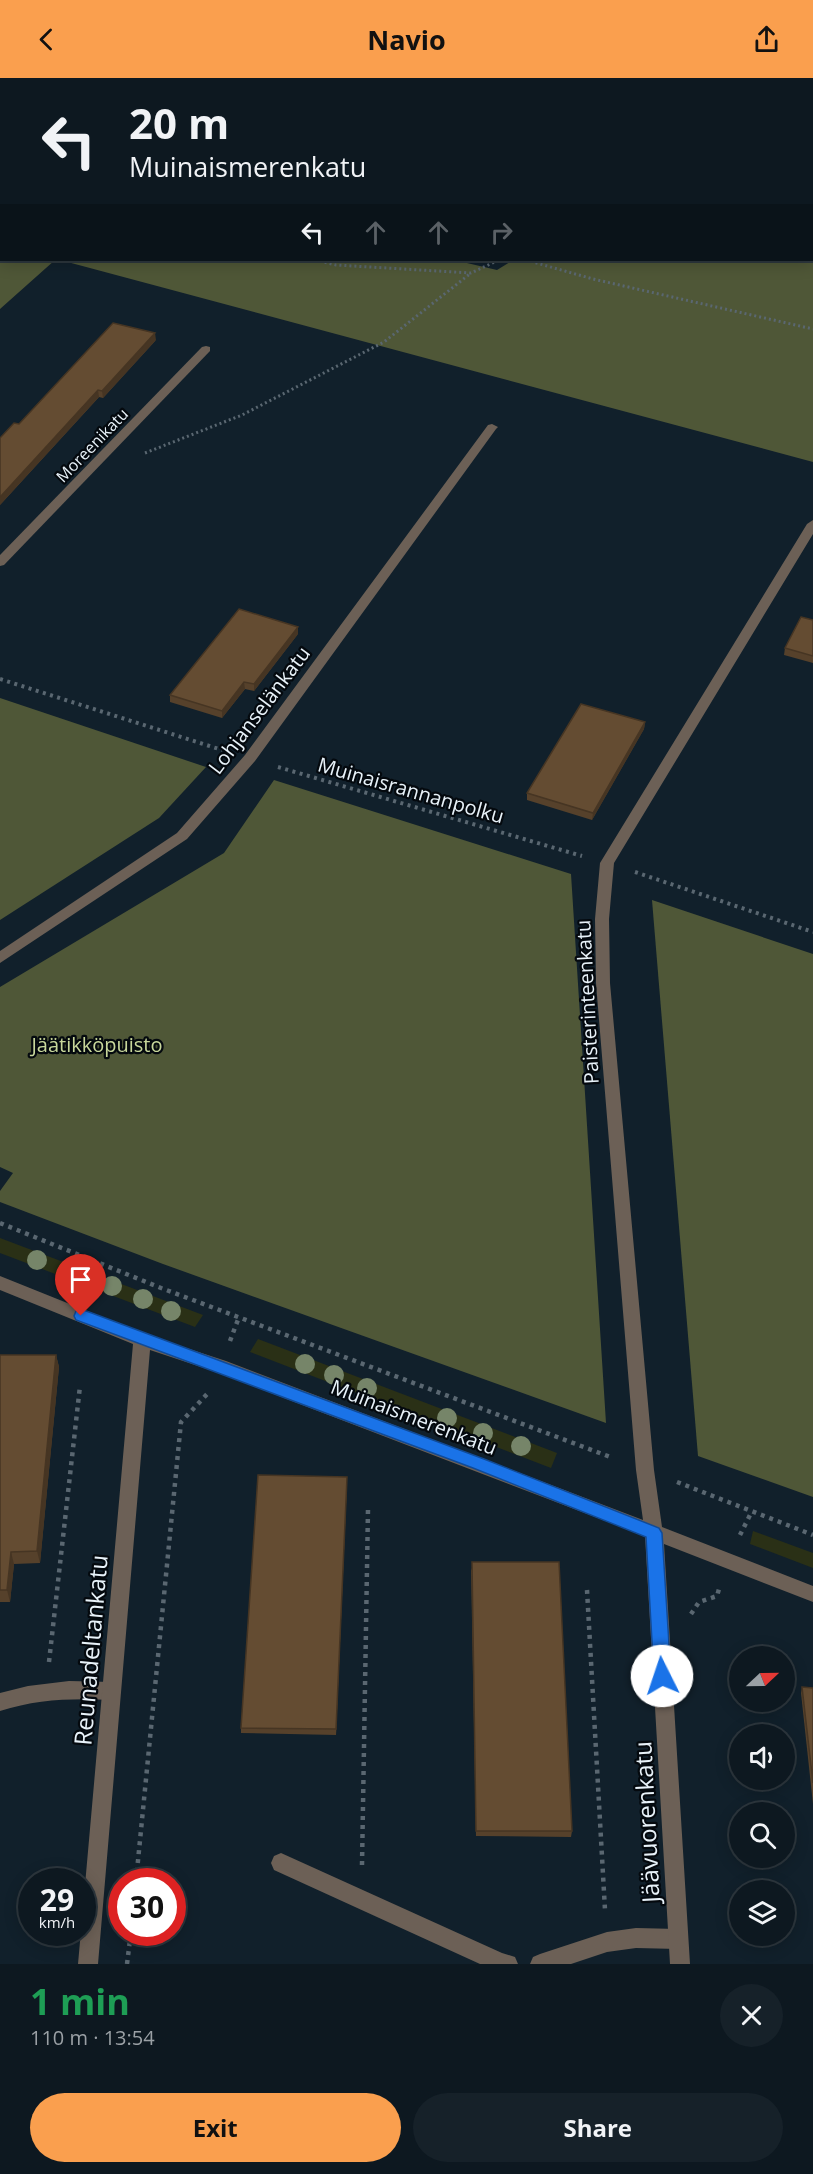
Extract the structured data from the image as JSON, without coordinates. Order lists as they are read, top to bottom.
{
  "streets": {
    "street": [
      "Moreenikatu",
      "Lohjanselänkatu",
      "Paisterinteenkatu",
      "Muinaismerenkatu",
      "Reunadeltankatu",
      "Jäävuorenkatu"
    ],
    "path": ["Muinaisrannanpolku"]
  },
  "crossings": [
    ["Lohjanselänkatu", "Muinaisrannanpolku"],
    ["Muinaisrannanpolku", "Paisterinteenkatu"],
    ["Paisterinteenkatu", "Muinaismerenkatu"],
    ["Paisterinteenkatu", "Jäävuorenkatu"],
    ["Muinaismerenkatu", "Reunadeltankatu"],
    ["Muinaismerenkatu", "Jäävuorenkatu"]
  ],
  "parks": ["Jäätikköpuisto"],
  "north": "right",
  "page": {
    "header": "Navio",
    "turn": ["20 m", "Muinaismerenkatu"],
    "speed": "29 km/h",
    "limit": "30",
    "heading": ["1 min", "110 m · 13:54"],
    "buttons": ["Exit", "Share"]
  }
}
